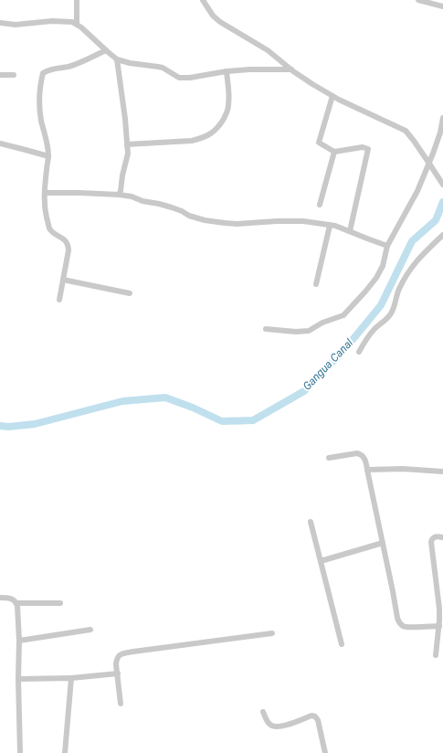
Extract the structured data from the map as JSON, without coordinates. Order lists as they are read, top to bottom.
{
  "water": ["Gangua Canal"]
}
